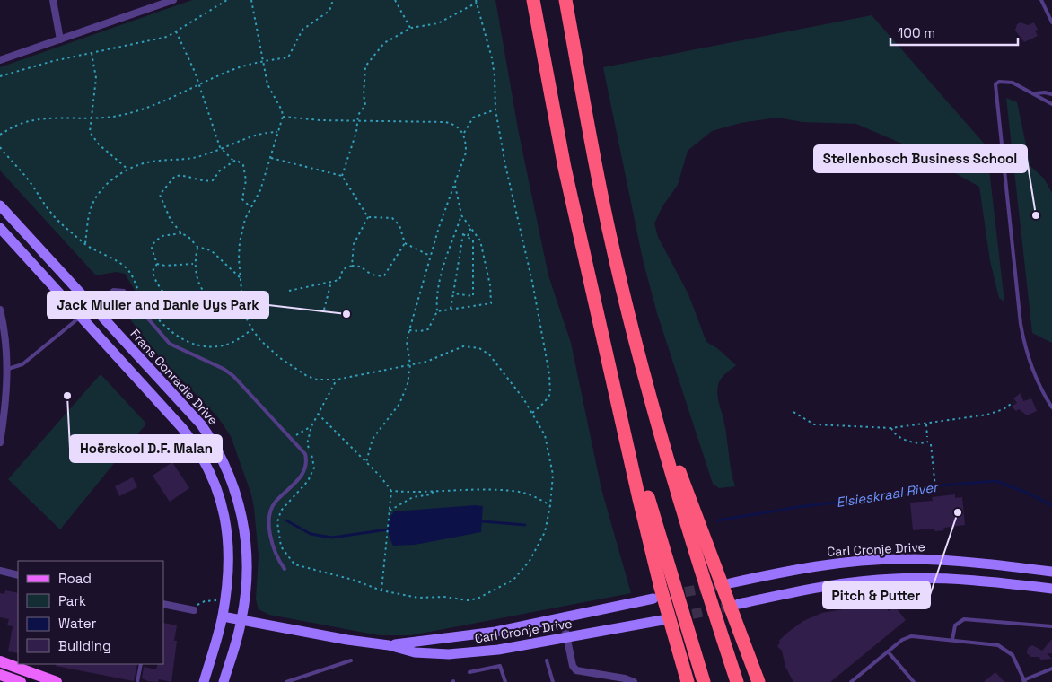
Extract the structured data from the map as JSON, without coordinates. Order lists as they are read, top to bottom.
{
  "streets": {
    "main road": ["Frans Conradie Drive", "Carl Cronje Drive"]
  },
  "crossings": [
    ["Frans Conradie Drive", "Carl Cronje Drive"]
  ],
  "water": ["Elsieskraal River"],
  "places": [
    "Stellenbosch Business School",
    "Jack Muller and Danie Uys Park",
    "Hoërskool D.F. Malan",
    "Pitch & Putter"
  ],
  "legend": [
    "Road",
    "Park",
    "Water",
    "Building"
  ],
  "scale_bar": "100 m"
}
